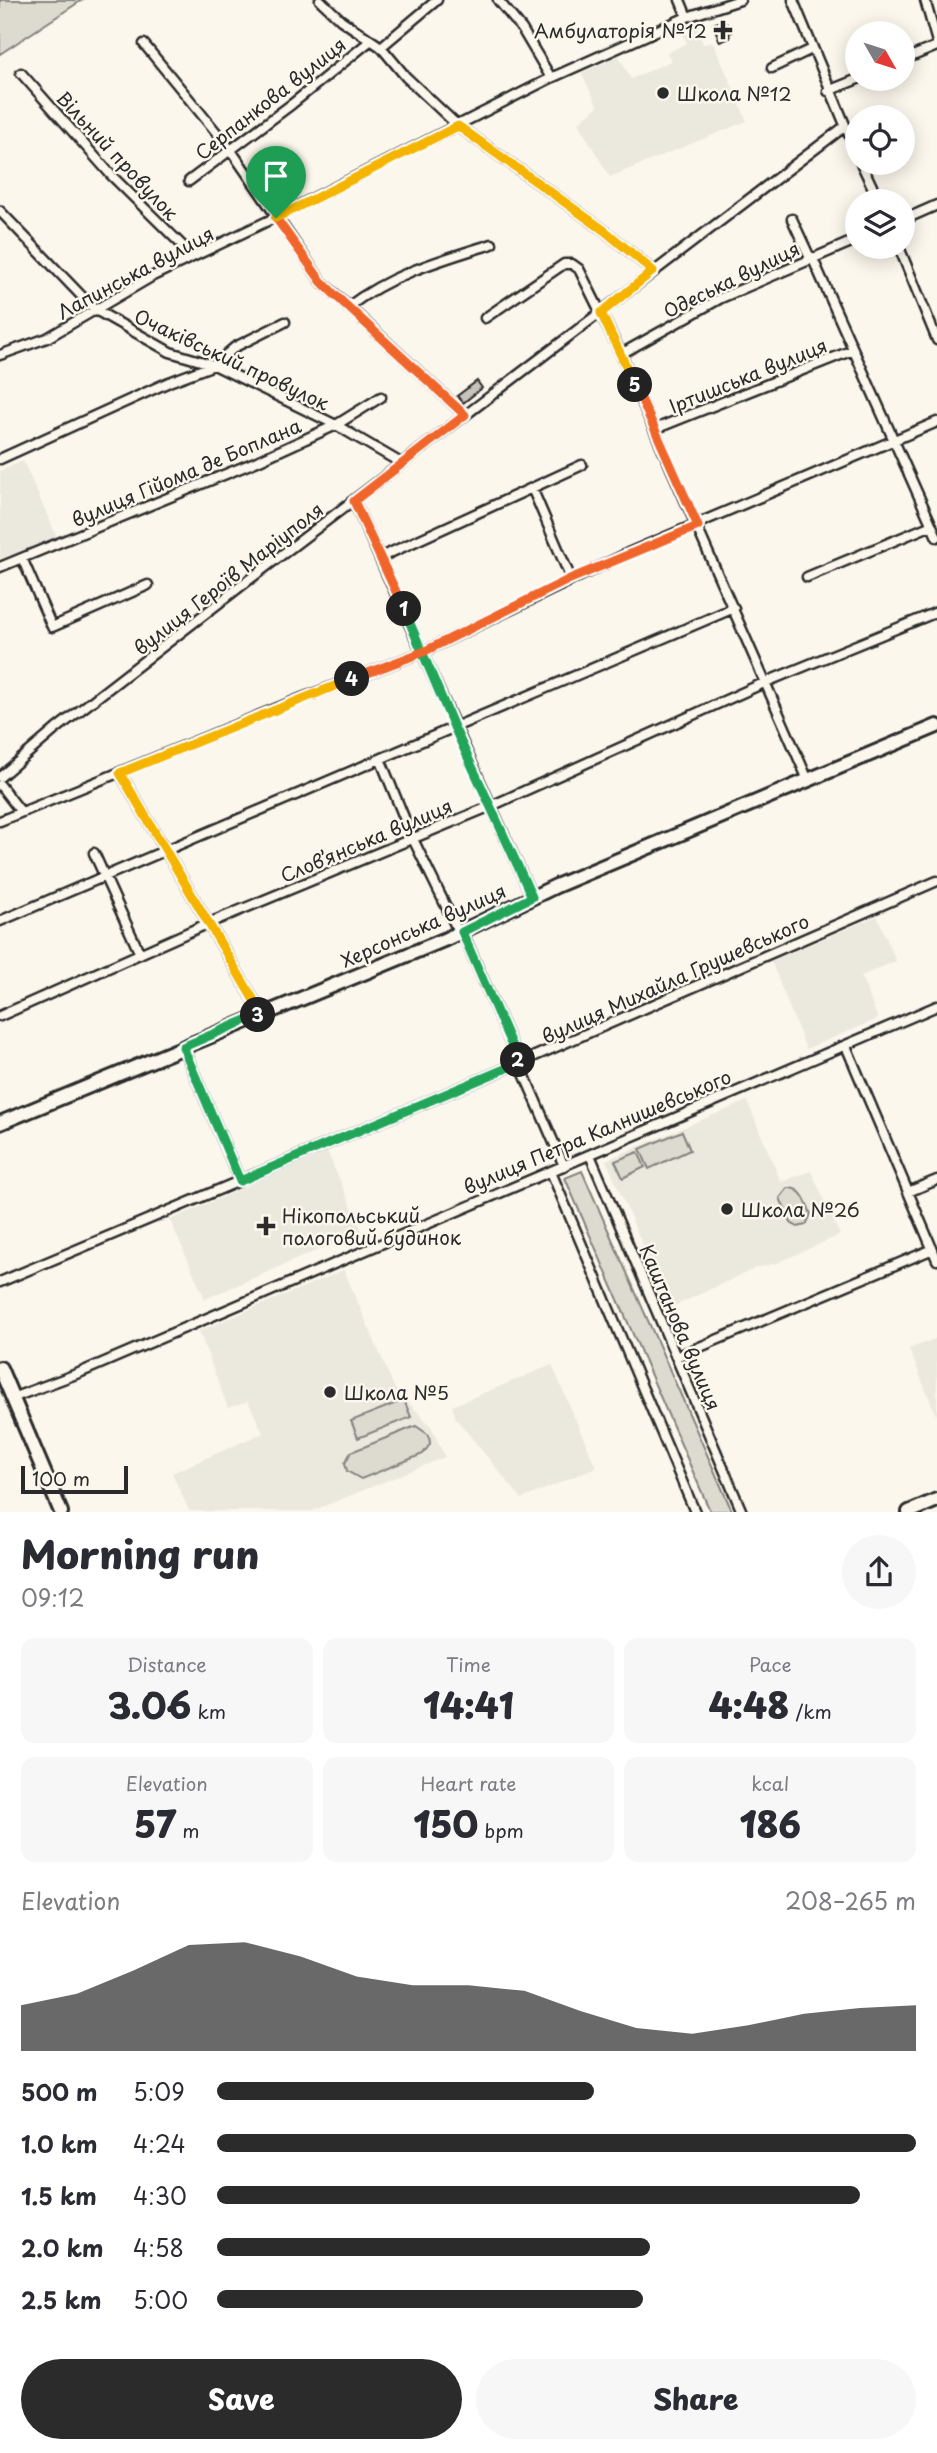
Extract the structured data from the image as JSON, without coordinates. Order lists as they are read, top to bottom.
{
  "streets": {
    "main road": ["Херсонська вулиця"],
    "street": [
      "Серпанкова вулиця",
      "Вільний провулок",
      "Лапинська вулиця",
      "Одеська вулиця",
      "Очаківський провулок",
      "Іртишська вулиця",
      "вулиця Гійома де Боплана",
      "вулиця Героїв Маріуполя",
      "Словʼянська вулиця",
      "вулиця Михайла Грушевського",
      "вулиця Петра Калнишевського",
      "Каштанова вулиця"
    ]
  },
  "crossings": [
    ["Вільний провулок", "Лапинська вулиця"],
    ["Лапинська вулиця", "Очаківський провулок"],
    ["Очаківський провулок", "вулиця Гійома де Боплана"],
    ["Очаківський провулок", "вулиця Героїв Маріуполя"],
    ["вулиця Петра Калнишевського", "Каштанова вулиця"]
  ],
  "places": {
    "health": ["Амбулаторія №12", "Нікопольський пологовий будинок"],
    "other": ["Школа №12", "Школа №26", "Школа №5"]
  },
  "scale_bar": "100 m",
  "north": "bottom right",
  "page": {
    "pins": [
      "5",
      "1",
      "4",
      "3",
      "2"
    ],
    "scale": "100 m",
    "heading": ["Morning run", "09:12"],
    "stats": [
      ["Distance", "3.06 km"],
      ["Time", "14:41"],
      ["Pace", "4:48 /km"],
      ["Elevation", "57 m"],
      ["Heart rate", "150 bpm"],
      ["kcal", "186"]
    ],
    "chart": ["Elevation", "208–265 m"],
    "list": [
      {
        "name": "500 m",
        "note": "5:09"
      },
      {
        "name": "1.0 km",
        "note": "4:24"
      },
      {
        "name": "1.5 km",
        "note": "4:30"
      },
      {
        "name": "2.0 km",
        "note": "4:58"
      },
      {
        "name": "2.5 km",
        "note": "5:00"
      }
    ],
    "buttons": ["Save", "Share"]
  }
}
